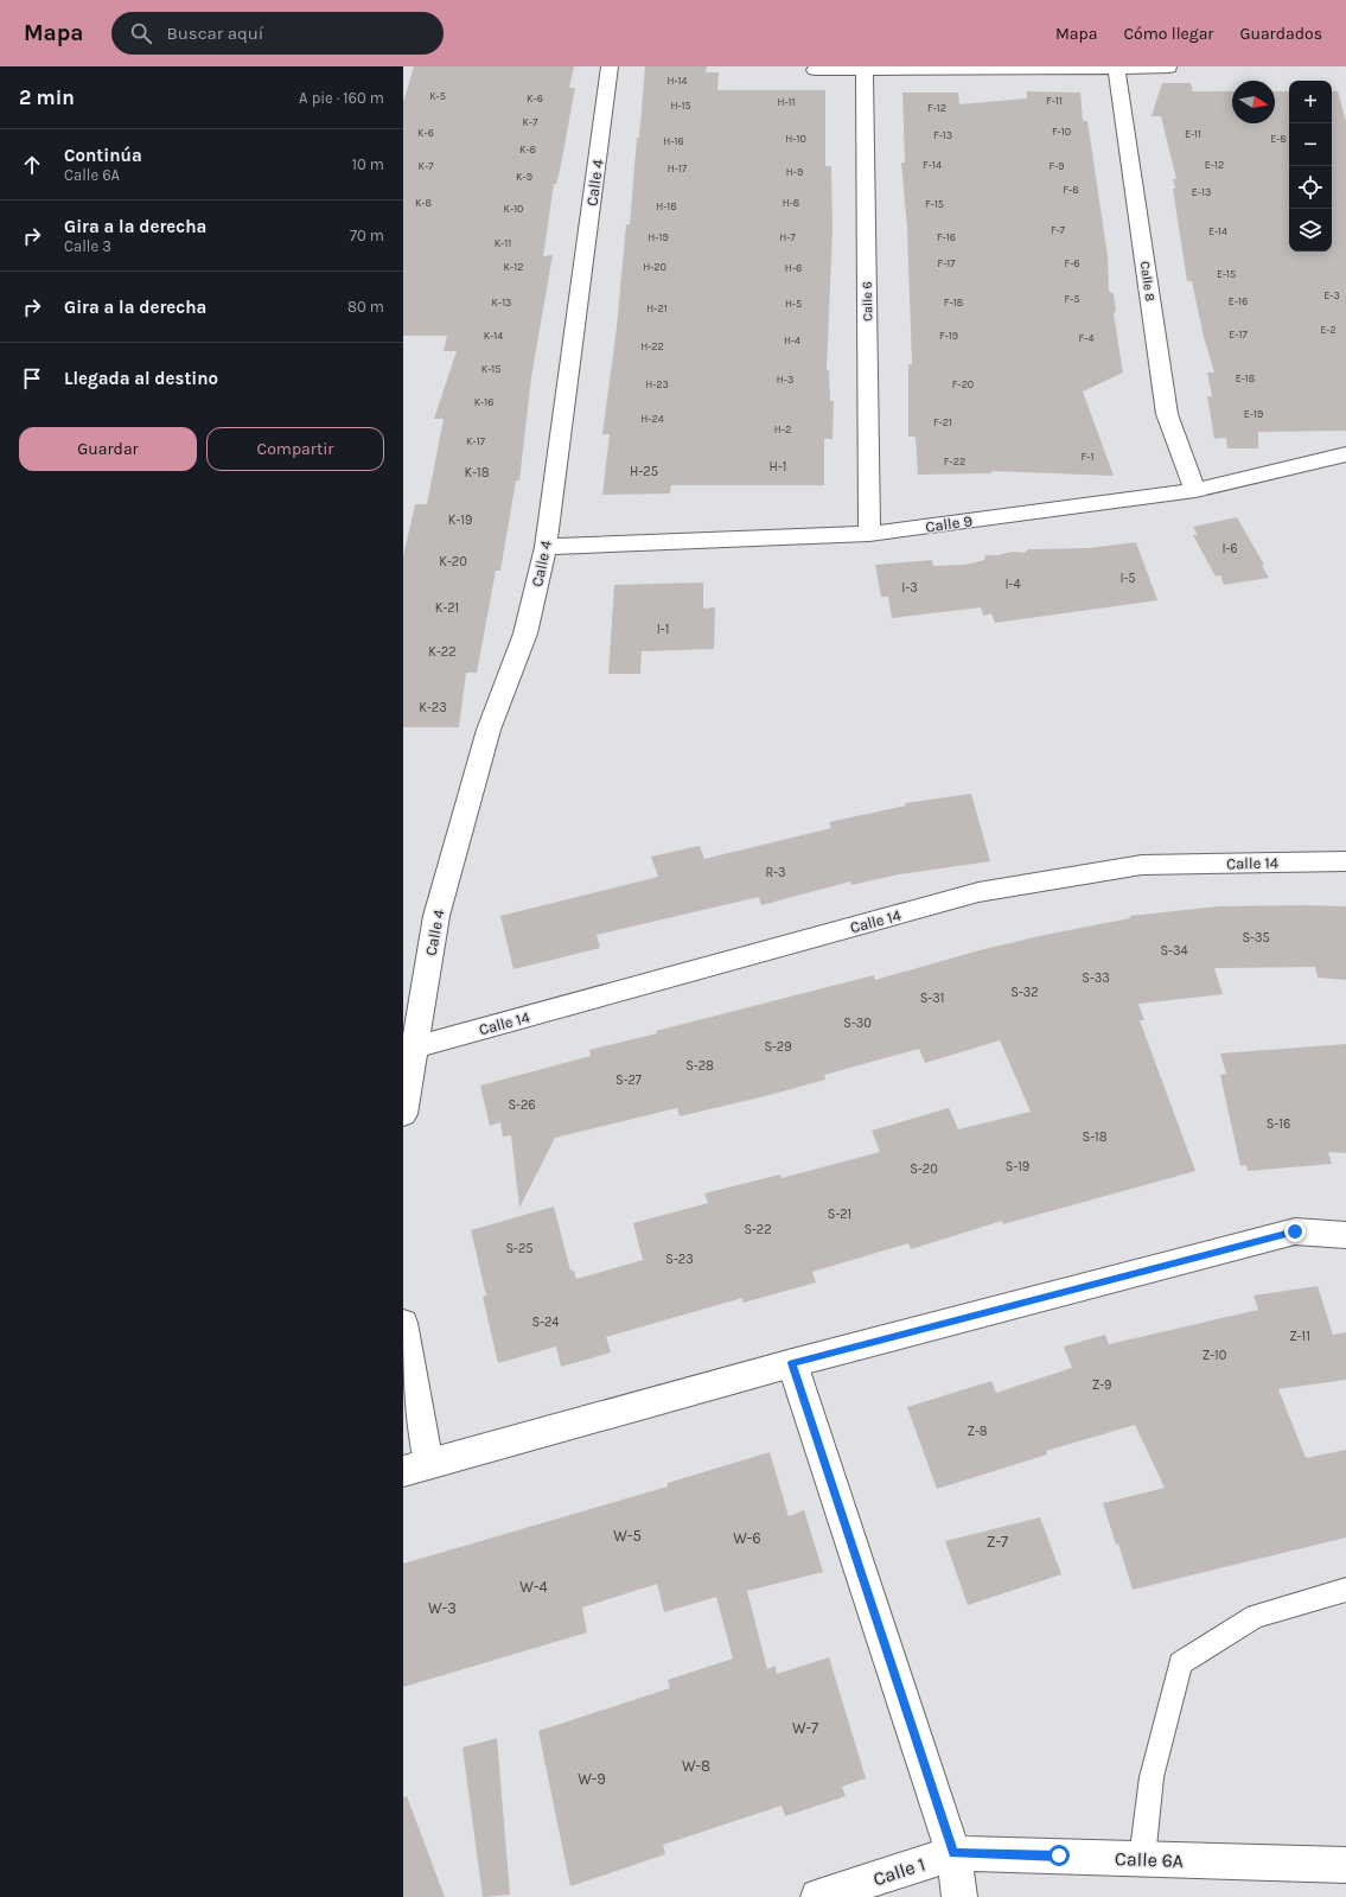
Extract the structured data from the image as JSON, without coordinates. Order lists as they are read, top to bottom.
{
  "streets": {
    "street": [
      "Calle 4",
      "Calle 8",
      "Calle 6",
      "Calle 9",
      "Calle 14",
      "Calle 6A",
      "Calle 1"
    ]
  },
  "crossings": [
    ["Calle 4", "Calle 9"],
    ["Calle 4", "Calle 14"],
    ["Calle 8", "Calle 9"],
    ["Calle 6", "Calle 9"],
    ["Calle 6A", "Calle 1"]
  ],
  "house_numbers": [
    "H-14",
    "K-5",
    "K-6",
    "F-11",
    "H-11",
    "H-15",
    "F-12",
    "K-7",
    "F-10",
    "K-6",
    "E-11",
    "F-13",
    "H-10",
    "E-8",
    "H-16",
    "K-8",
    "F-14",
    "E-12",
    "K-7",
    "F-9",
    "H-17",
    "H-9",
    "K-9",
    "F-8",
    "E-13",
    "K-8",
    "H-8",
    "F-15",
    "H-18",
    "K-10",
    "F-7",
    "E-14",
    "H-19",
    "H-7",
    "F-16",
    "K-11",
    "F-17",
    "F-6",
    "K-12",
    "H-20",
    "H-6",
    "E-15",
    "E-3",
    "F-5",
    "E-16",
    "K-13",
    "F-18",
    "H-5",
    "H-21",
    "E-2",
    "E-17",
    "K-14",
    "F-19",
    "F-4",
    "H-4",
    "H-22",
    "K-15",
    "E-18",
    "H-3",
    "H-23",
    "F-20",
    "K-16",
    "E-19",
    "H-24",
    "F-21",
    "H-2",
    "K-17",
    "F-1",
    "F-22",
    "H-1",
    "H-25",
    "K-18",
    "K-19",
    "I-6",
    "K-20",
    "I-5",
    "I-4",
    "I-3",
    "K-21",
    "I-1",
    "K-22",
    "K-23",
    "R-3",
    "S-35",
    "S-34",
    "S-33",
    "S-32",
    "S-31",
    "S-30",
    "S-29",
    "S-28",
    "S-27",
    "S-26",
    "S-16",
    "S-18",
    "S-19",
    "S-20",
    "S-21",
    "S-22",
    "S-25",
    "S-23",
    "S-24",
    "Z-11",
    "Z-10",
    "Z-9",
    "Z-8",
    "W-5",
    "W-6",
    "Z-7",
    "W-4",
    "W-3",
    "W-7",
    "W-8",
    "W-9"
  ],
  "north": "right",
  "page": {
    "header": "Mapa",
    "search": "Buscar aquí",
    "nav": ["Mapa", "Cómo llegar", "Guardados"],
    "heading": ["2 min", "A pie · 160 m"],
    "map_buttons": ["+", "−"],
    "list": [
      ["Continúa", "Calle 6A", "10 m"],
      ["Gira a la derecha", "Calle 3", "70 m"],
      ["Gira a la derecha", "80 m"],
      "Llegada al destino"
    ],
    "buttons": ["Guardar", "Compartir"]
  }
}
